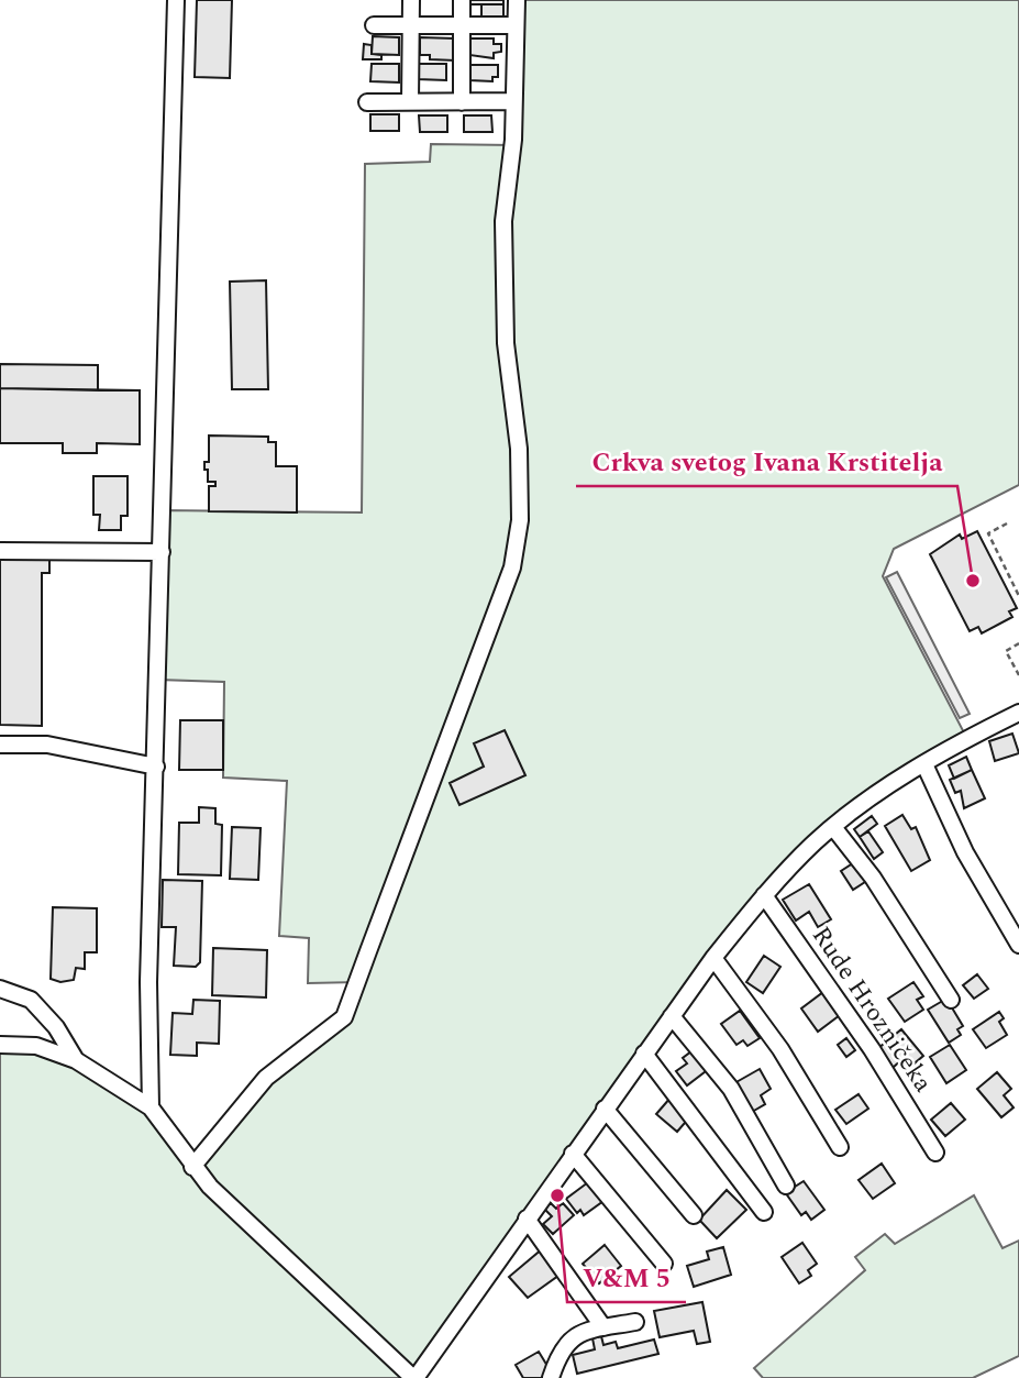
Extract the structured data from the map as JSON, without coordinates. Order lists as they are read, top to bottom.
{
  "streets": {
    "street": ["Rude Hrozničeka"]
  },
  "places": ["Crkva svetog Ivana Krstitelja", "V&M 5"]
}
